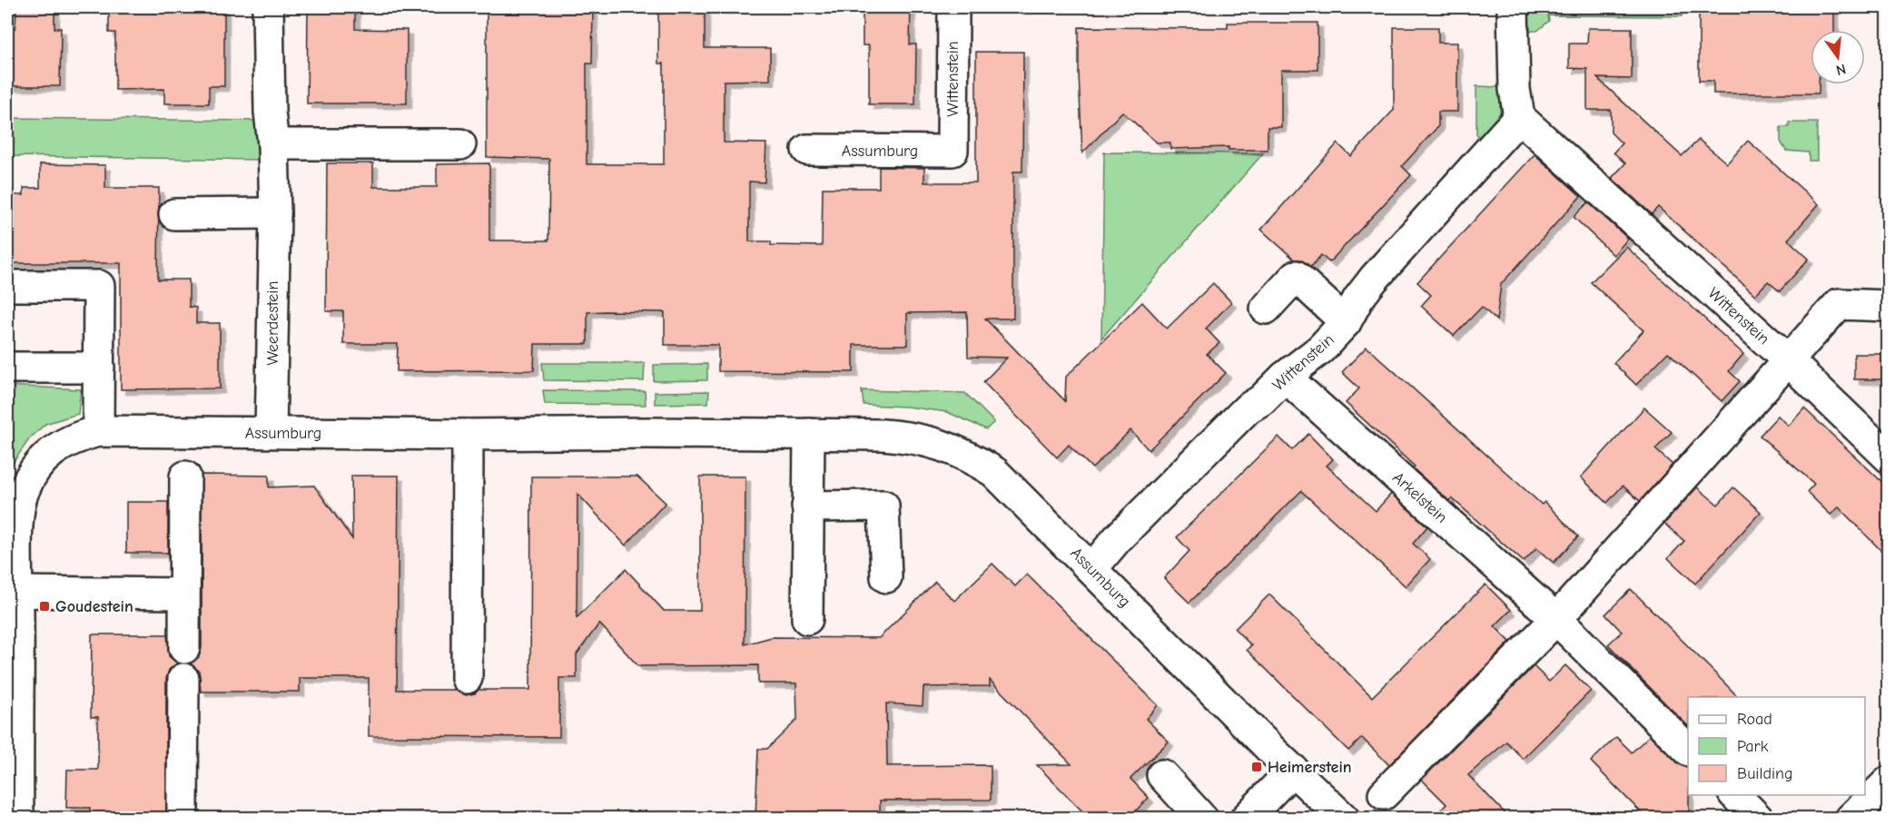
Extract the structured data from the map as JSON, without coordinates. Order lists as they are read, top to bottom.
{
  "streets": {
    "street": [
      "Wittenstein",
      "Assumburg",
      "Weerdestein",
      "Arkelstein"
    ]
  },
  "crossings": [
    ["Wittenstein", "Assumburg"],
    ["Wittenstein", "Arkelstein"],
    ["Assumburg", "Weerdestein"]
  ],
  "places": {
    "transit": ["Goudestein", "Heimerstein"]
  },
  "legend": ["Road", "Park", "Building"],
  "north": "bottom"
}
